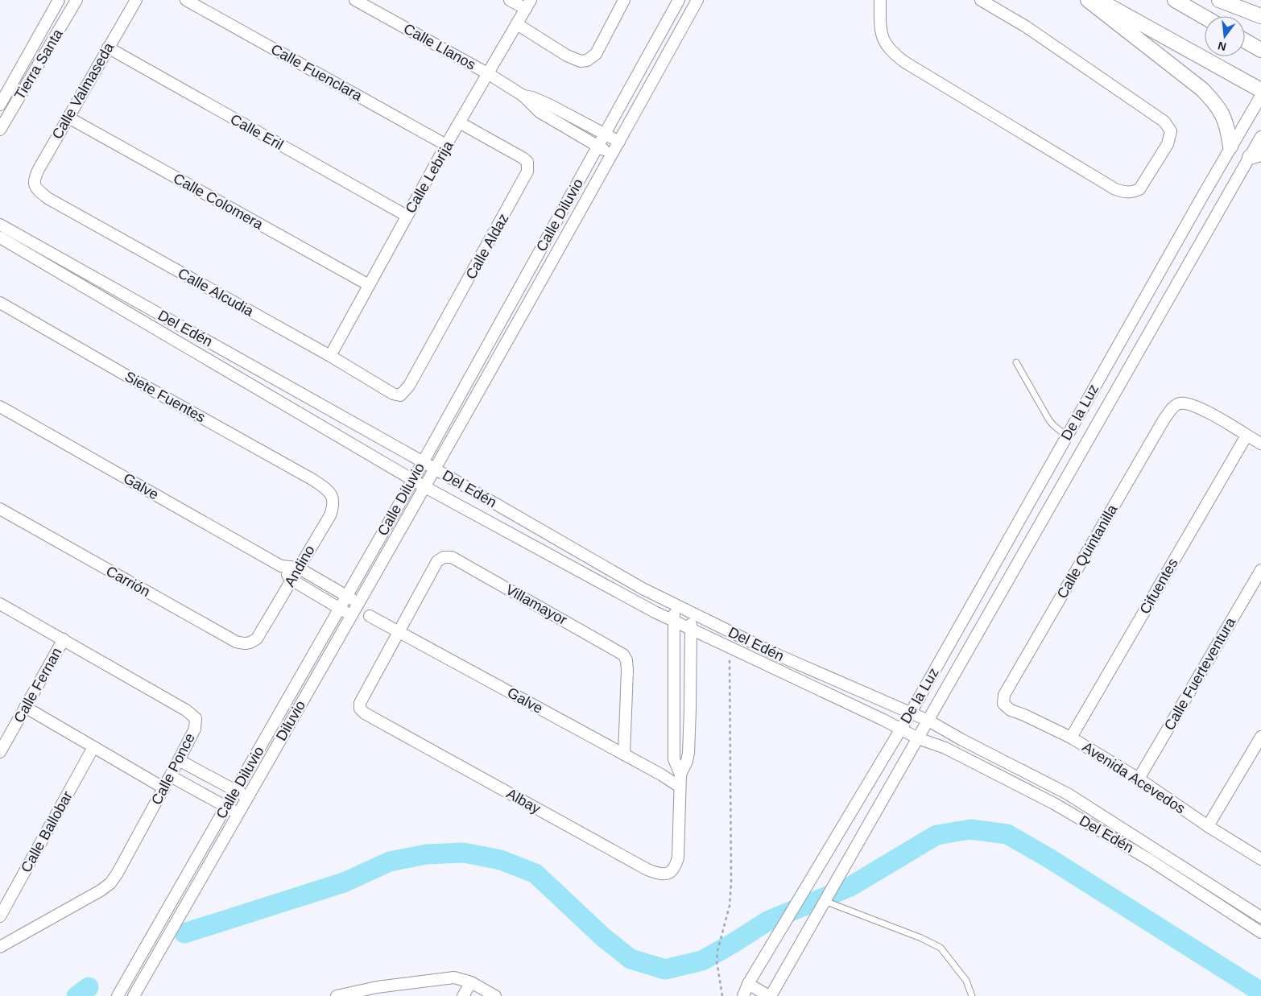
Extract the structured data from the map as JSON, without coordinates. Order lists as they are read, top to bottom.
{
  "streets": {
    "street": [
      "Calle Llanos",
      "Tierra Santa",
      "Calle Fuenclara",
      "Calle Valmaseda",
      "Calle Eril",
      "Calle Lebrija",
      "Calle Colomera",
      "Calle Diluvio",
      "Calle Aldaz",
      "Calle Alcudia",
      "Del Edén",
      "Siete Fuentes",
      "De la Luz",
      "Galve",
      "Calle Quintanilla",
      "Andino",
      "Carrión",
      "Cifuentes",
      "Villamayor",
      "Calle Fuerteventura",
      "Calle Fernan",
      "Diluvio",
      "Calle Ponce",
      "Avenida Acevedos",
      "Albay",
      "Calle Ballobar"
    ]
  },
  "crossings": [
    ["Calle Llanos", "Calle Lebrija"],
    ["Calle Fuenclara", "Calle Lebrija"],
    ["Calle Valmaseda", "Calle Eril"],
    ["Calle Valmaseda", "Calle Colomera"],
    ["Calle Valmaseda", "Calle Alcudia"],
    ["Calle Eril", "Calle Lebrija"],
    ["Calle Lebrija", "Calle Colomera"],
    ["Calle Lebrija", "Calle Aldaz"],
    ["Calle Lebrija", "Calle Alcudia"],
    ["Calle Diluvio", "Del Edén"],
    ["Calle Aldaz", "Calle Alcudia"],
    ["Del Edén", "De la Luz"],
    ["Del Edén", "Diluvio"],
    ["Del Edén", "Albay"],
    ["Siete Fuentes", "Andino"],
    ["Galve", "Villamayor"],
    ["Galve", "Albay"],
    ["Calle Quintanilla", "Cifuentes"],
    ["Calle Quintanilla", "Avenida Acevedos"],
    ["Andino", "Carrión"],
    ["Cifuentes", "Avenida Acevedos"],
    ["Villamayor", "Albay"],
    ["Calle Fuerteventura", "Avenida Acevedos"],
    ["Calle Fernan", "Calle Ponce"]
  ],
  "north": "bottom"
}
